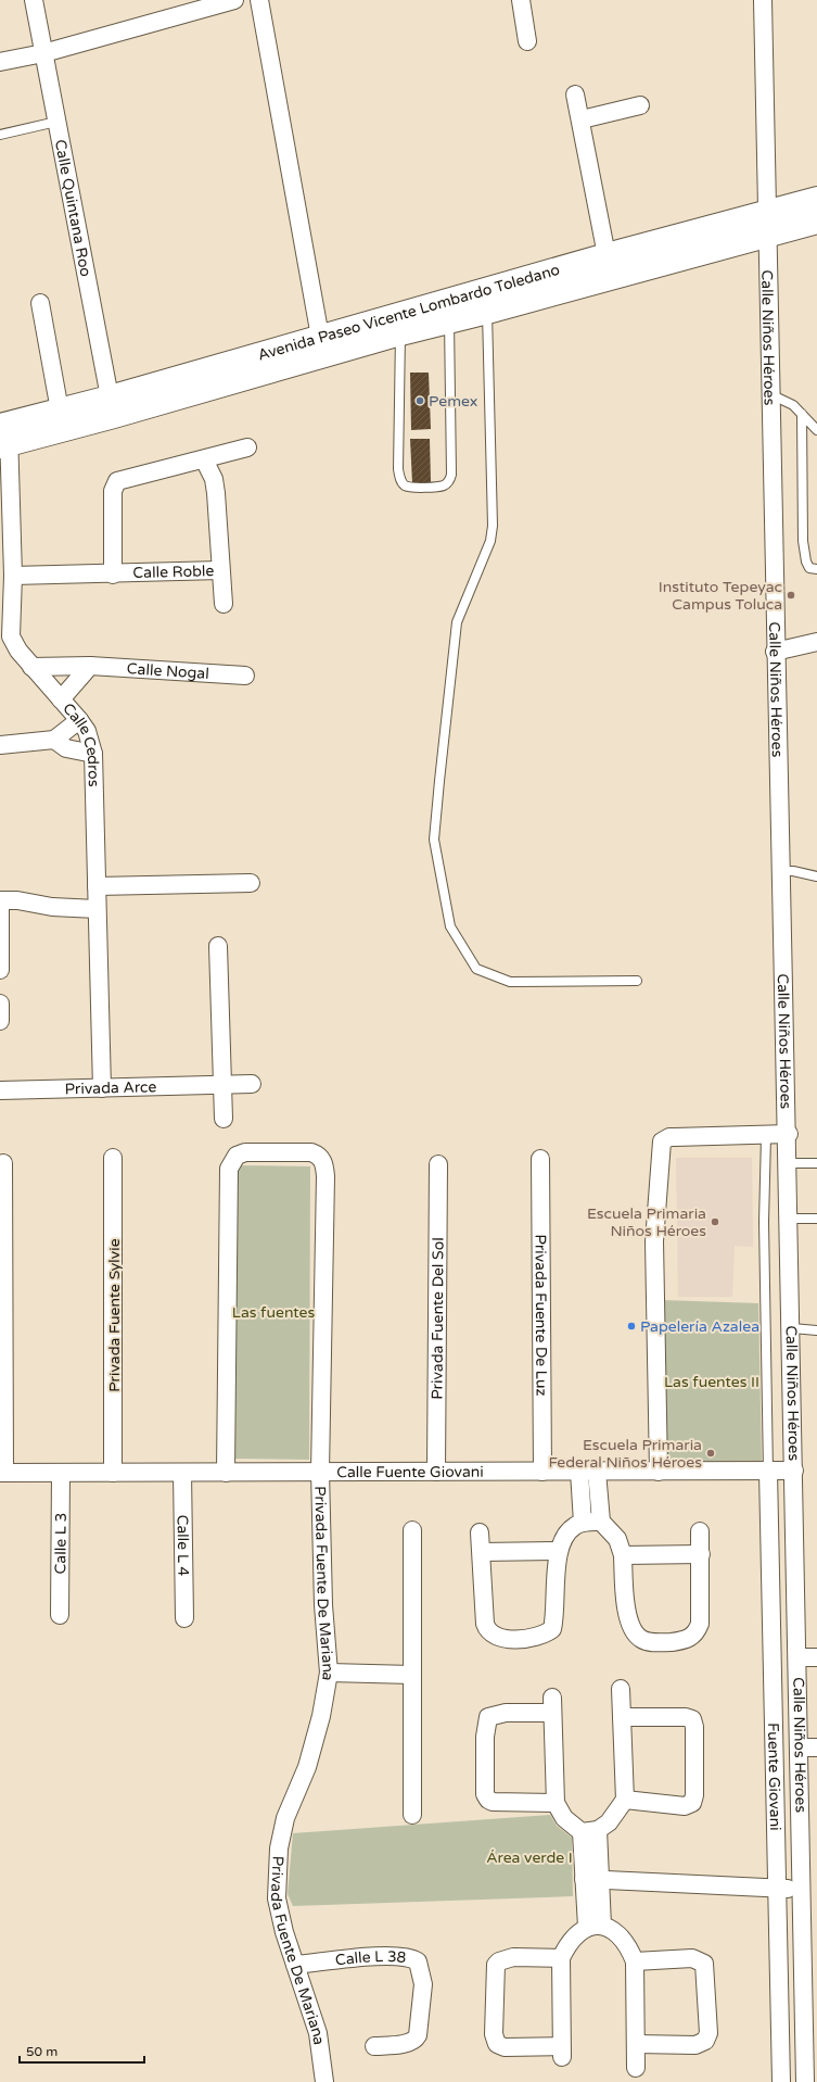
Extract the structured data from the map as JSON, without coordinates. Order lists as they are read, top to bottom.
{
  "streets": {
    "main road": ["Avenida Paseo Vicente Lombardo Toledano"],
    "street": [
      "Calle Quintana Roo",
      "Calle Niños Héroes",
      "Calle Roble",
      "Calle Nogal",
      "Calle Cedros",
      "Privada Arce",
      "Privada Fuente Sylvie",
      "Privada Fuente De Luz",
      "Privada Fuente Del Sol",
      "Calle Fuente Giovani",
      "Calle L 3",
      "Calle L 4",
      "Privada Fuente De Mariana",
      "Fuente Giovani",
      "Calle L 38"
    ]
  },
  "crossings": [
    ["Calle Quintana Roo", "Avenida Paseo Vicente Lombardo Toledano"],
    ["Avenida Paseo Vicente Lombardo Toledano", "Calle Niños Héroes"],
    ["Avenida Paseo Vicente Lombardo Toledano", "Calle Cedros"],
    ["Calle Niños Héroes", "Calle Fuente Giovani"],
    ["Calle Roble", "Calle Cedros"],
    ["Calle Nogal", "Calle Cedros"],
    ["Calle Cedros", "Privada Arce"],
    ["Privada Fuente Sylvie", "Calle Fuente Giovani"],
    ["Privada Fuente De Luz", "Calle Fuente Giovani"],
    ["Privada Fuente Del Sol", "Calle Fuente Giovani"],
    ["Calle Fuente Giovani", "Calle L 3"],
    ["Calle Fuente Giovani", "Calle L 4"],
    ["Calle Fuente Giovani", "Privada Fuente De Mariana"],
    ["Calle Fuente Giovani", "Fuente Giovani"],
    ["Privada Fuente De Mariana", "Calle L 38"]
  ],
  "parks": ["Las fuentes", "Las fuentes II", "Área verde I"],
  "places": [
    "Pemex",
    "Instituto Tepeyac Campus Toluca",
    "Escuela Primaria Niños Héroes",
    "Papelería Azalea",
    "Escuela Primaria Federal Niños Héroes"
  ],
  "scale_bar": "50 m"
}
